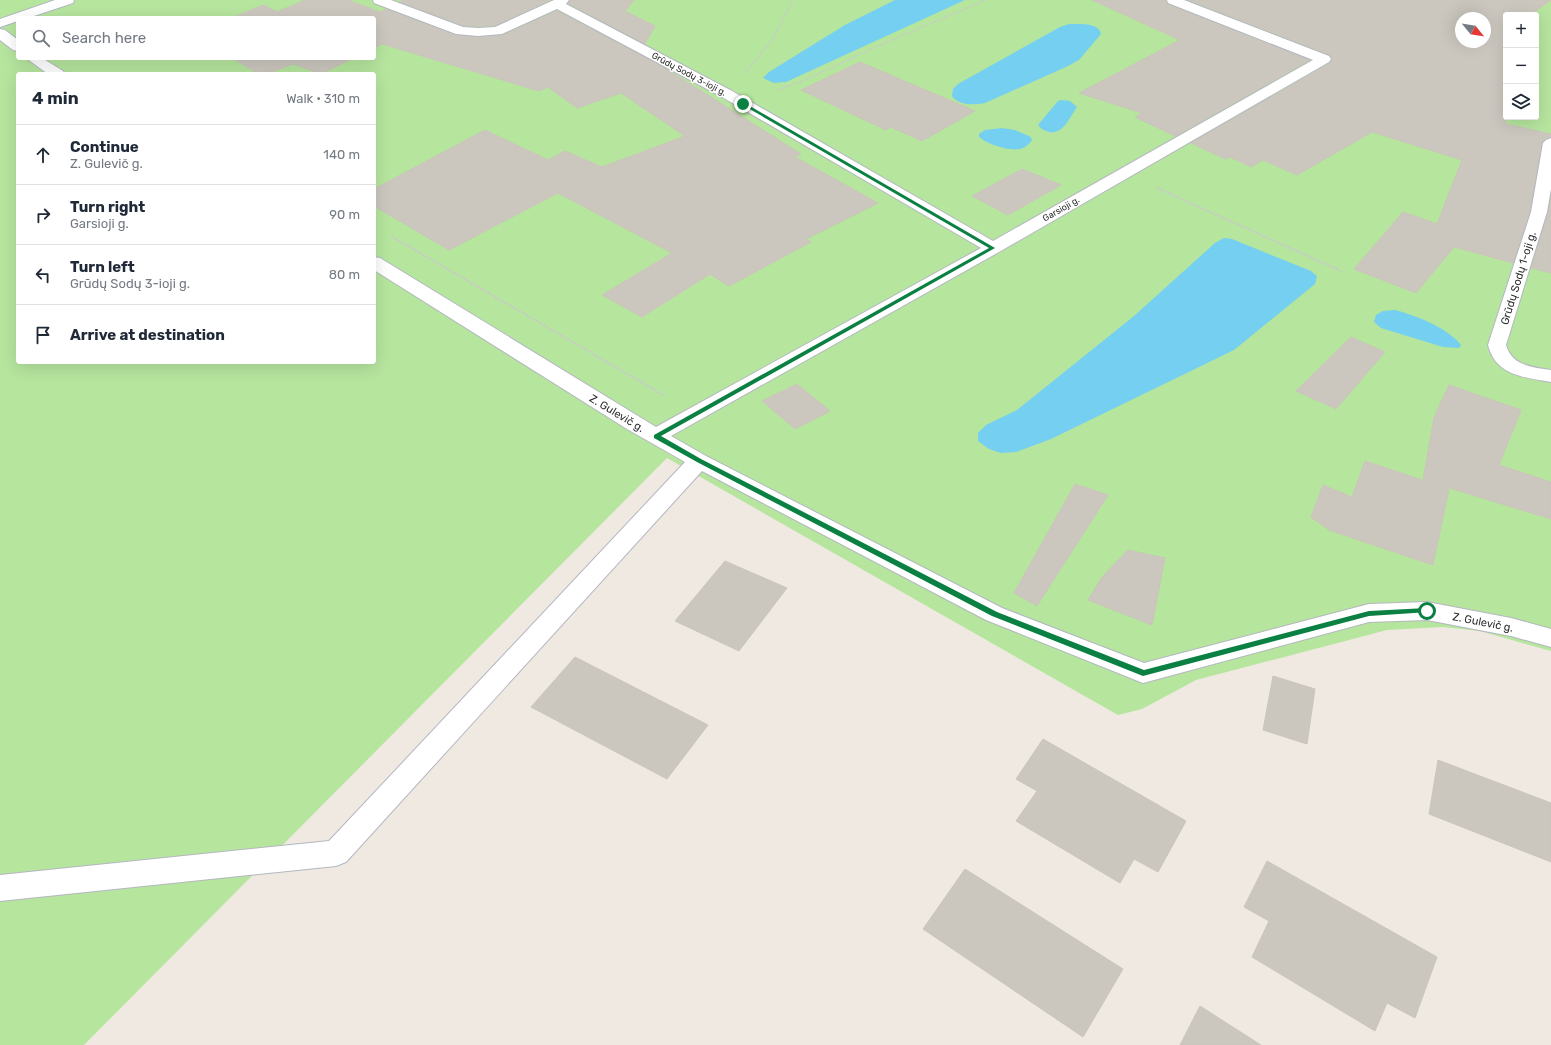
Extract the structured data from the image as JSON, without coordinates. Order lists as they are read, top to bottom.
{
  "streets": {
    "street": [
      "Grūdų Sodų 3-ioji g.",
      "Garsioji g.",
      "Grūdų Sodų 1-oji g.",
      "Z. Gulevič g."
    ]
  },
  "crossings": [
    ["Grūdų Sodų 3-ioji g.", "Garsioji g."],
    ["Garsioji g.", "Z. Gulevič g."]
  ],
  "north": "bottom right",
  "page": {
    "map_buttons": ["+", "−"],
    "search": "Search here",
    "heading": ["4 min", "Walk · 310 m"],
    "list": [
      ["Continue", "Z. Gulevič g.", "140 m"],
      ["Turn right", "Garsioji g.", "90 m"],
      ["Turn left", "Grūdų Sodų 3-ioji g.", "80 m"],
      "Arrive at destination"
    ]
  }
}
